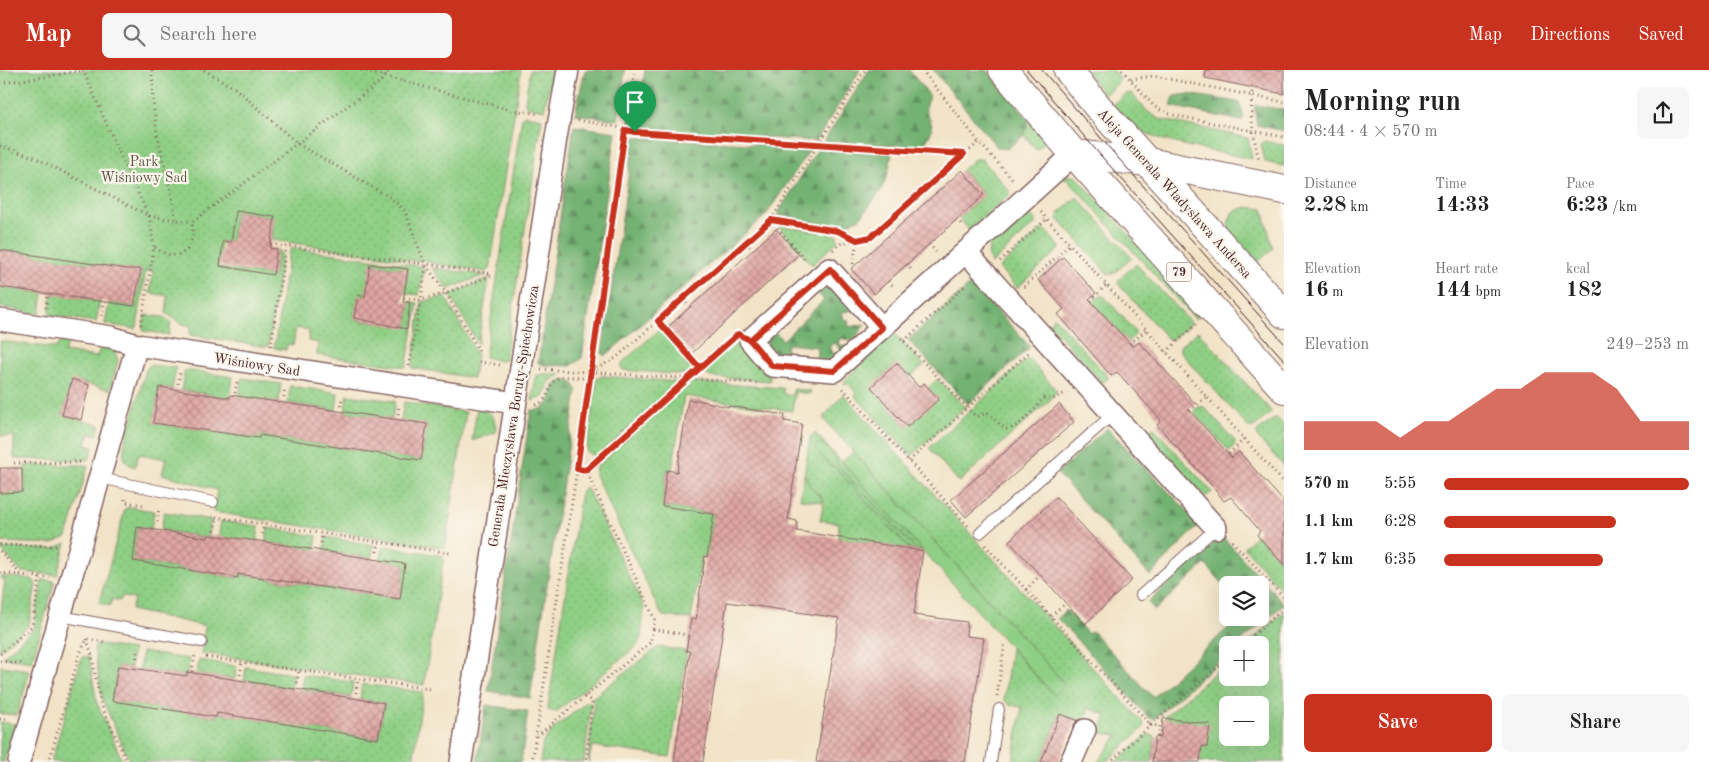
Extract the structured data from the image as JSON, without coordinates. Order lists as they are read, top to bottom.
{
  "streets": {
    "main road": ["Aleja Generała Władysława Andersa", "79"],
    "street": ["Wiśniowy Sad", "Generała Mieczysława Boruty-Spiechowicza"]
  },
  "crossings": [
    ["Wiśniowy Sad", "Generała Mieczysława Boruty-Spiechowicza"]
  ],
  "parks": ["Park Wiśniowy Sad"],
  "page": {
    "header": "Map",
    "search": "Search here",
    "nav": ["Map", "Directions", "Saved"],
    "heading": ["Morning run", "08:44 · 4 × 570 m"],
    "stats": [
      ["Distance", "2.28 km"],
      ["Time", "14:33"],
      ["Pace", "6:23 /km"],
      ["Elevation", "16 m"],
      ["Heart rate", "144 bpm"],
      ["kcal", "182"]
    ],
    "chart": ["Elevation", "249–253 m"],
    "list": [
      {
        "name": "570 m",
        "note": "5:55"
      },
      {
        "name": "1.1 km",
        "note": "6:28"
      },
      {
        "name": "1.7 km",
        "note": "6:35"
      }
    ],
    "map_buttons": ["+", "−"],
    "buttons": ["Save", "Share"]
  }
}
